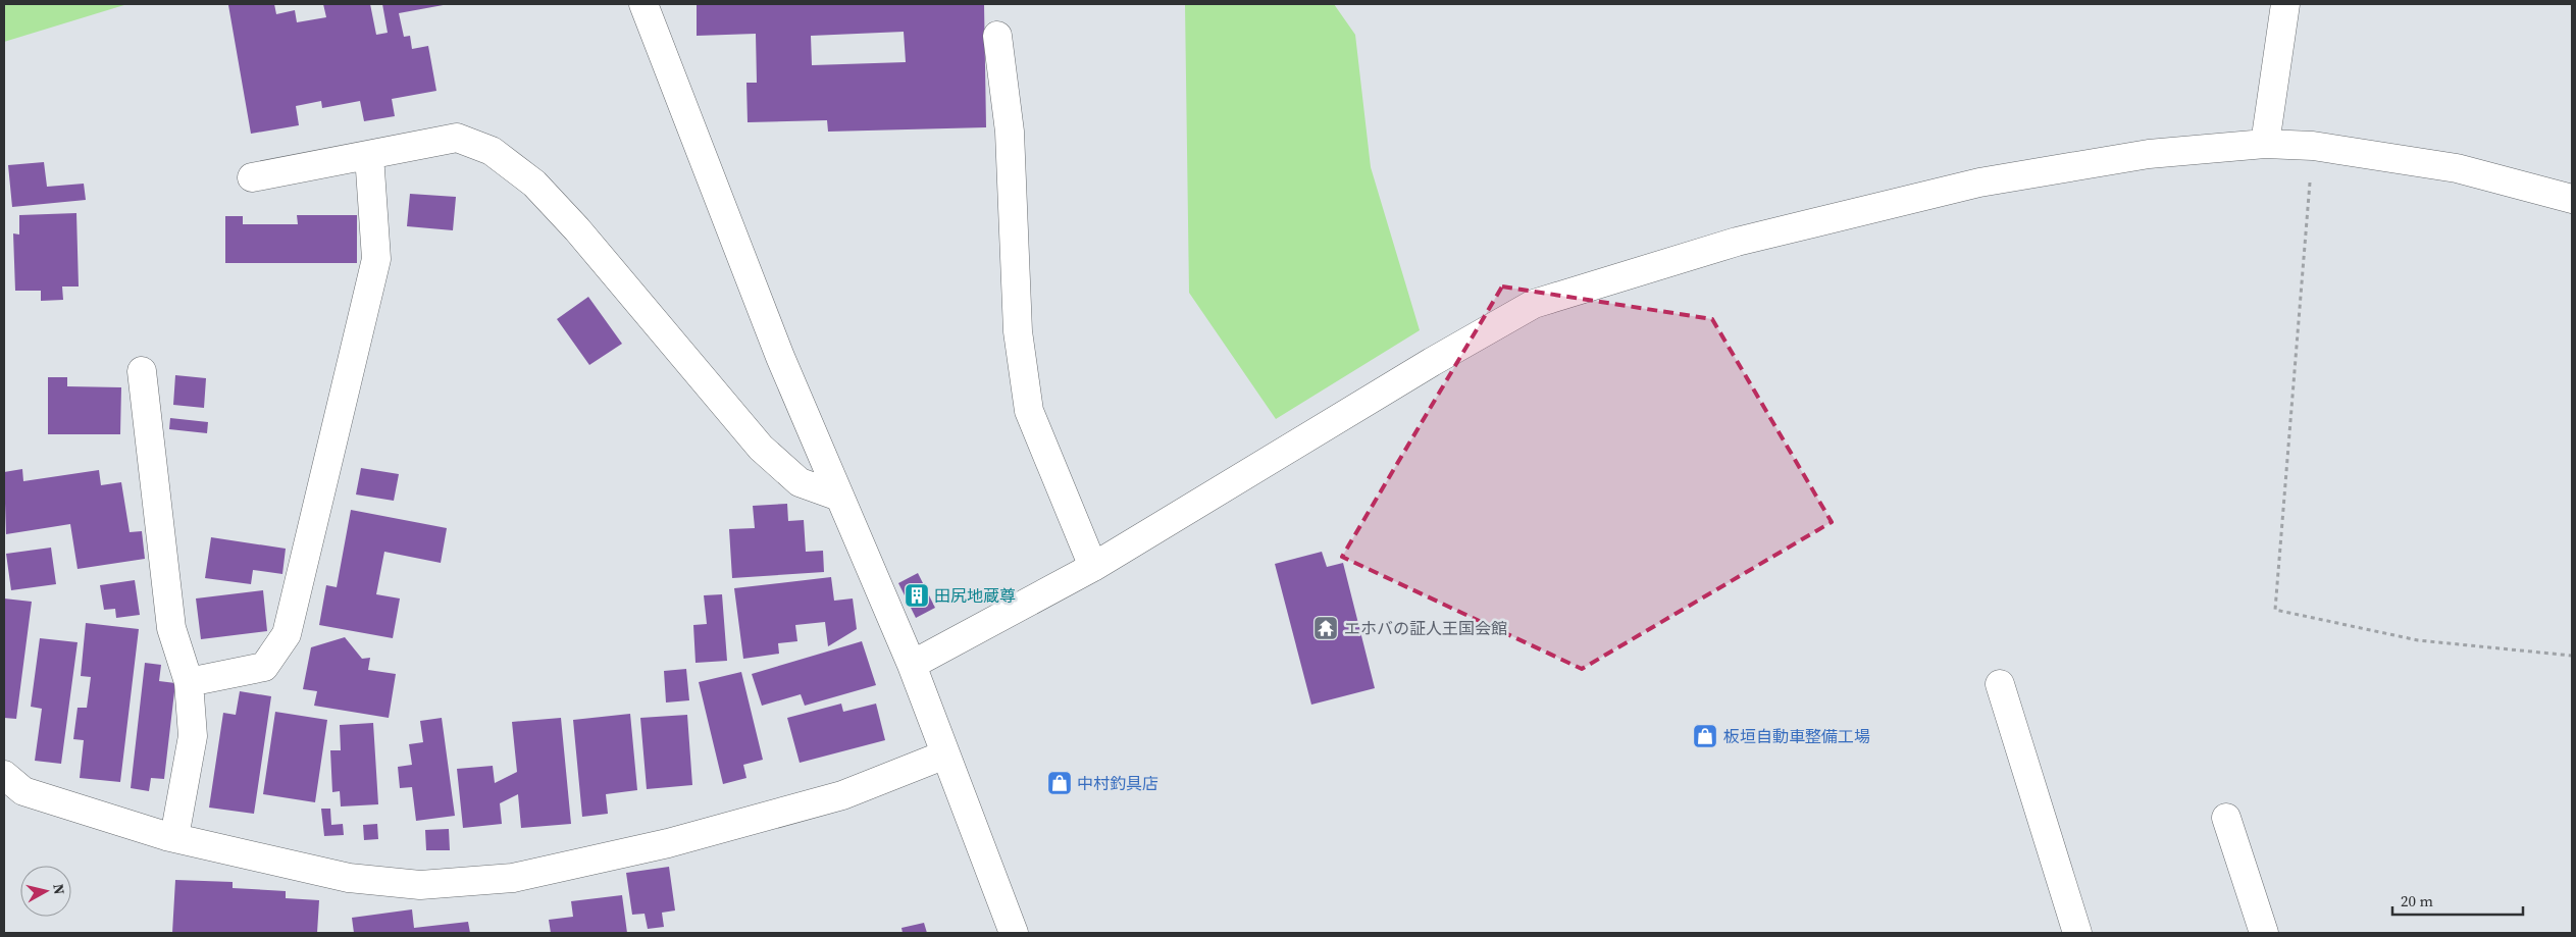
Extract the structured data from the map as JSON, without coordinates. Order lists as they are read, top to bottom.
{
  "places": {
    "building": ["田尻地蔵尊"],
    "temple": ["エホバの証人王国会館"],
    "shop": ["板垣自動車整備工場", "中村釣具店"]
  },
  "scale_bar": "20 m",
  "north": "right"
}
